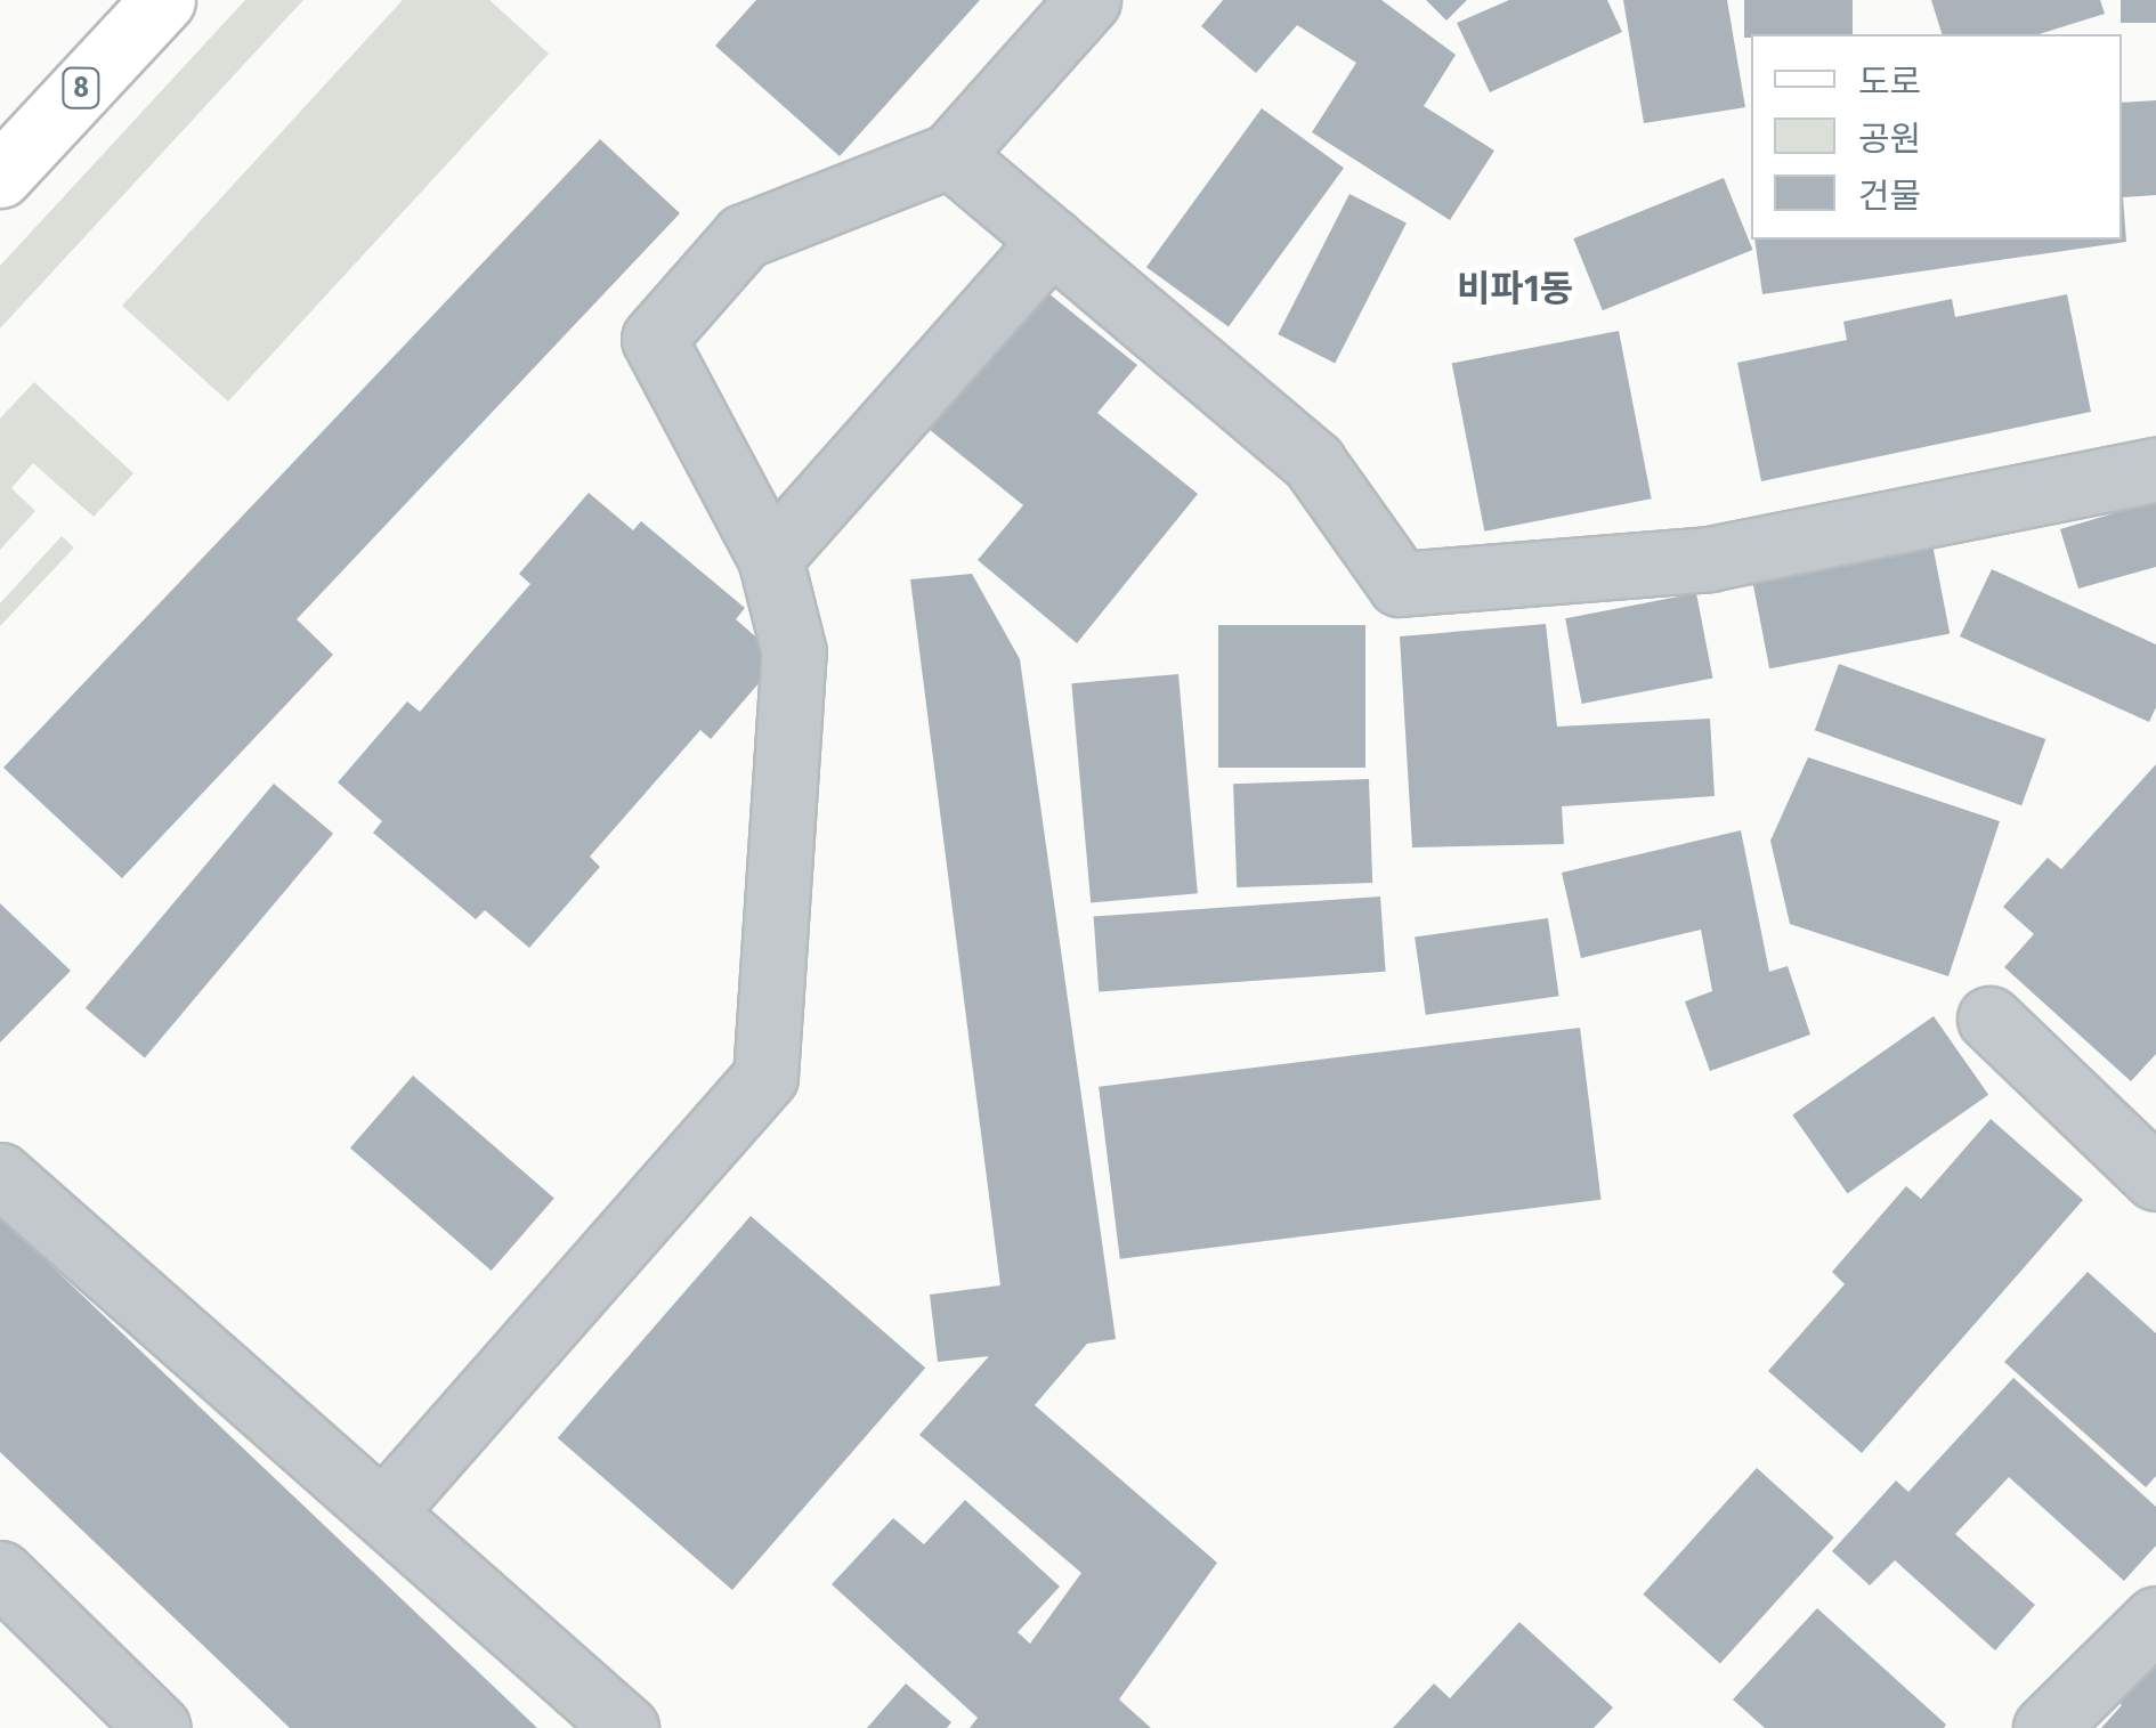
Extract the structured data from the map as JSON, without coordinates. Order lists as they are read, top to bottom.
{
  "streets": {
    "main road": ["8"]
  },
  "districts": ["비파1동"],
  "legend": ["도로", "공원", "건물"]
}
